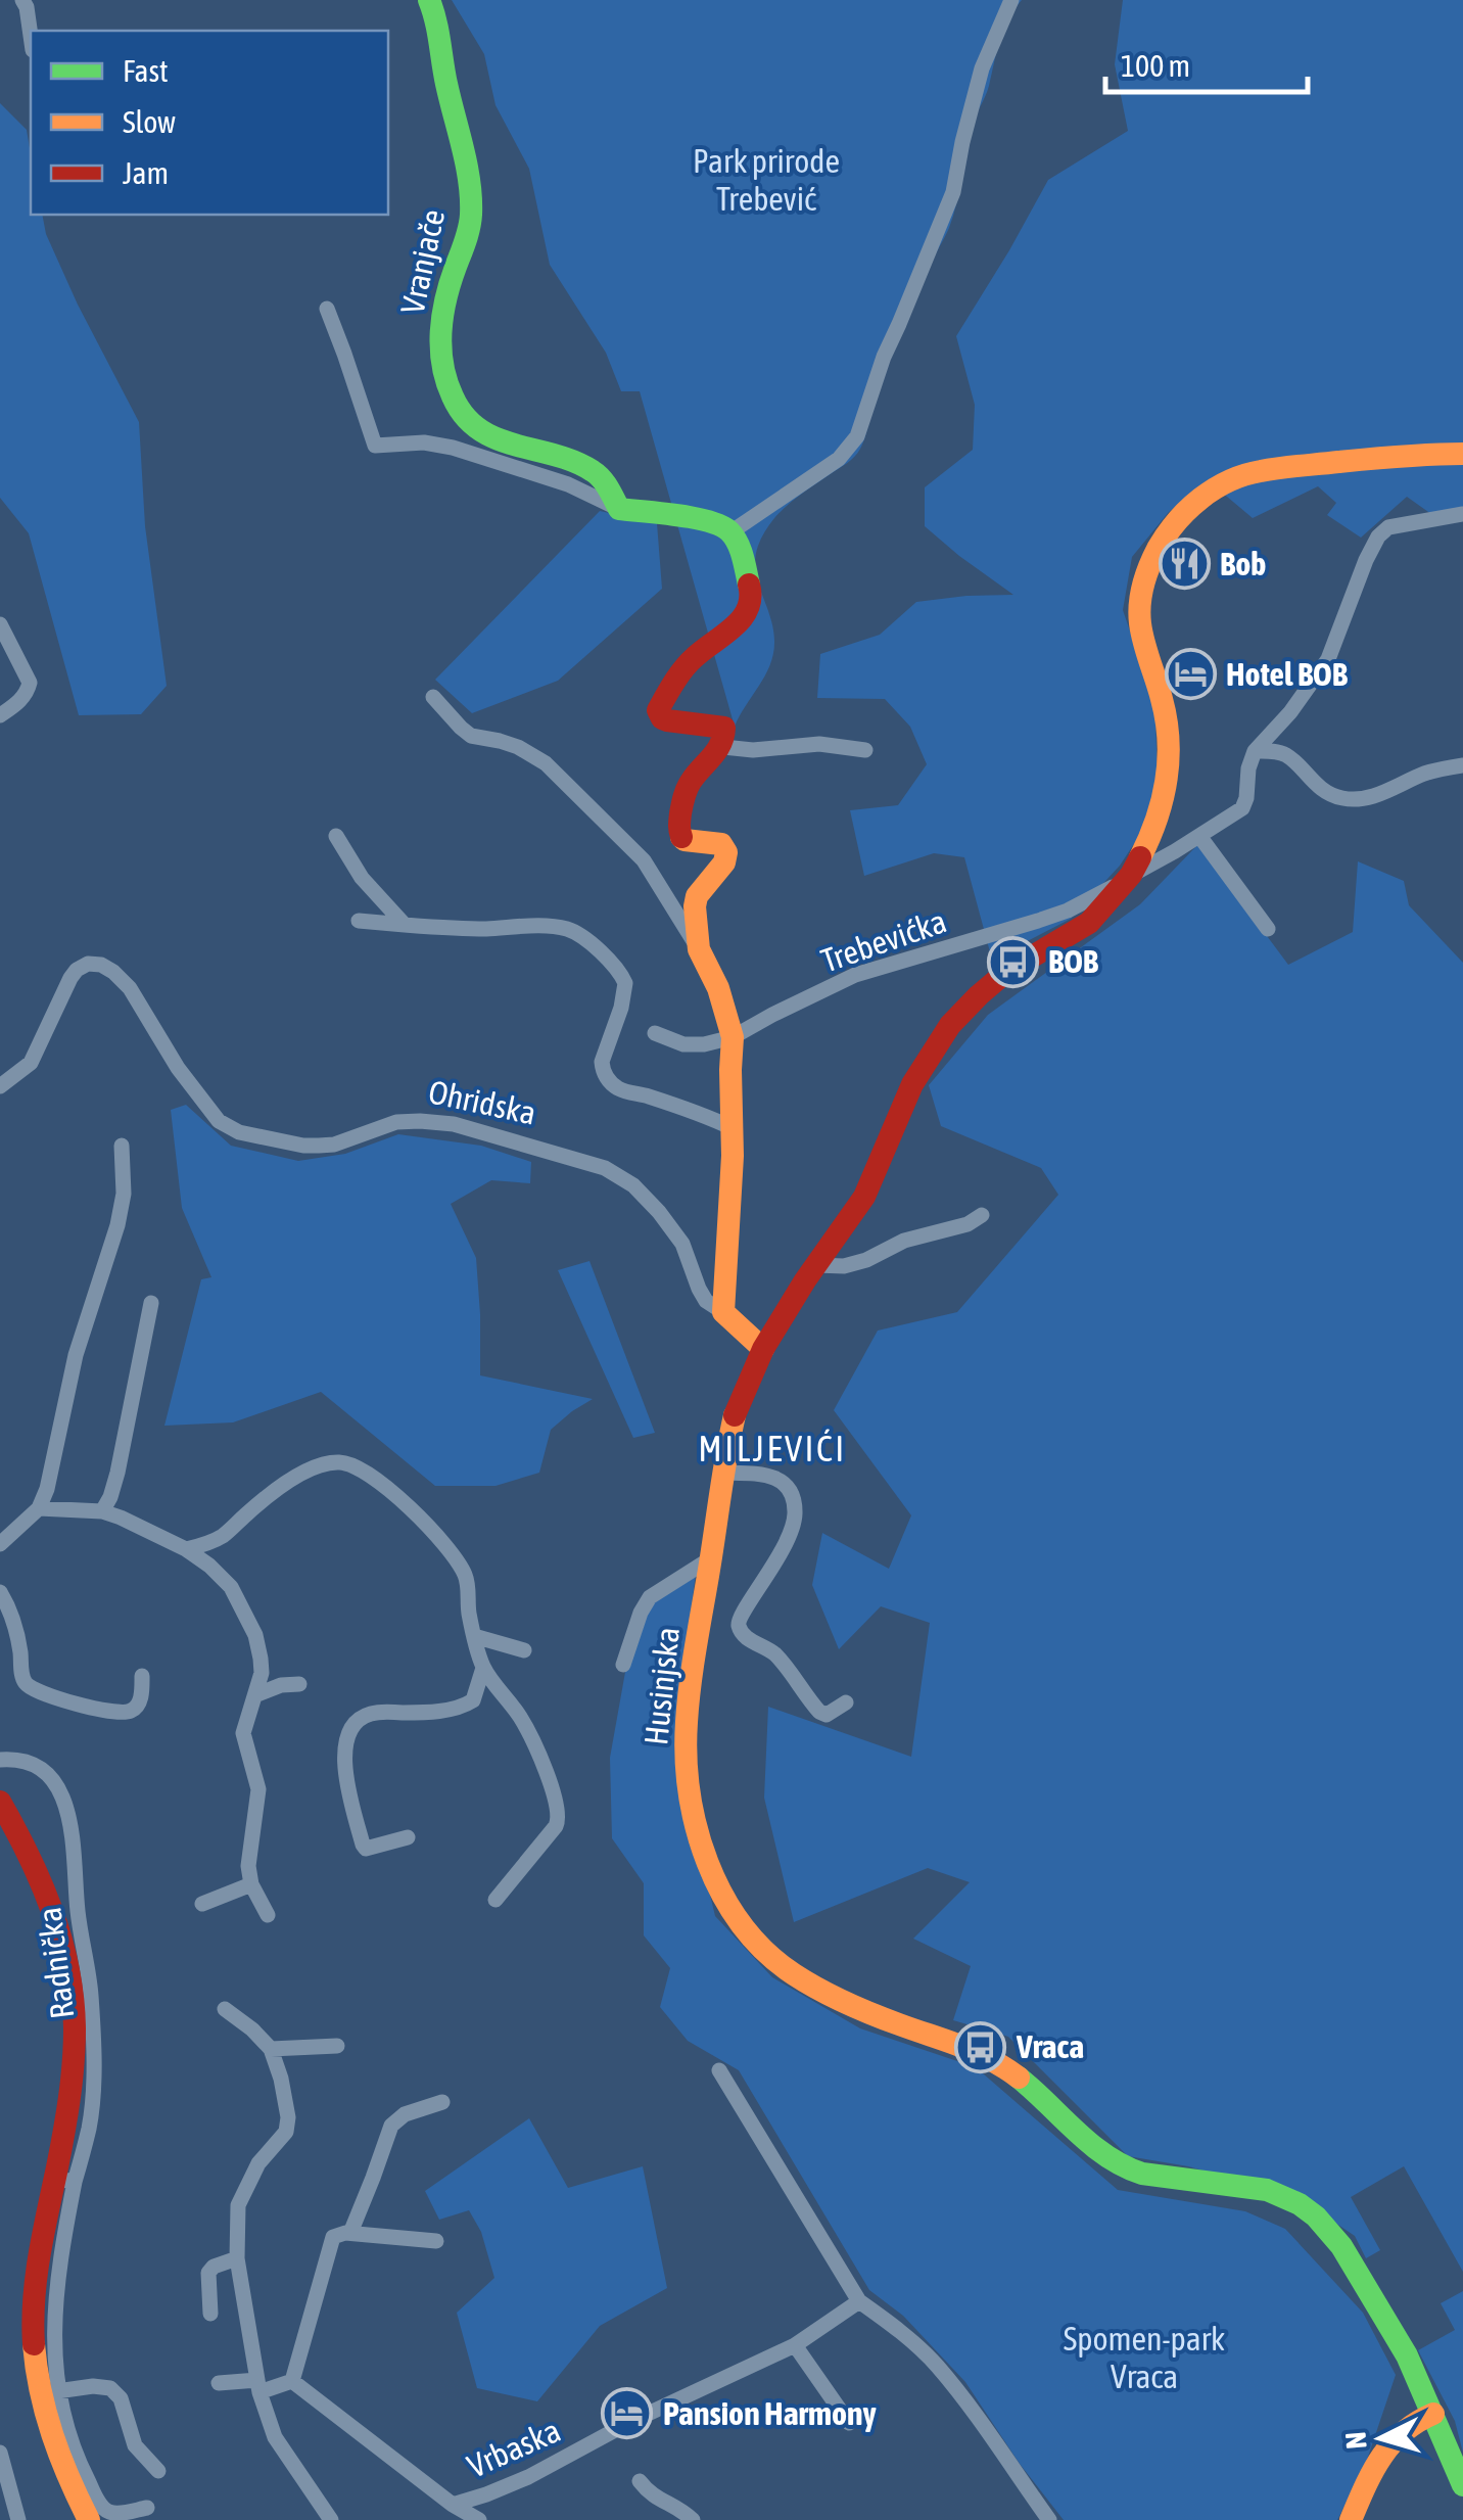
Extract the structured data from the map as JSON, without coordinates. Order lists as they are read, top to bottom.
{
  "streets": {
    "main road": ["Vranjače", "Ohridska", "Husinjska"],
    "street": ["Trebevićka", "Radnička", "Vrbaska"]
  },
  "crossings": [
    ["Trebevićka", "Husinjska"],
    ["Ohridska", "Husinjska"]
  ],
  "districts": ["MILJEVIĆI"],
  "parks": ["Park prirode Trebević", "Spomen-park Vraca"],
  "places": {
    "restaurant": ["Bob"],
    "hotel": ["Hotel BOB", "Pansion Harmony"],
    "bus stop": ["BOB", "Vraca"]
  },
  "legend": ["Fast", "Slow", "Jam"],
  "scale_bar": "100 m",
  "north": "left"
}
